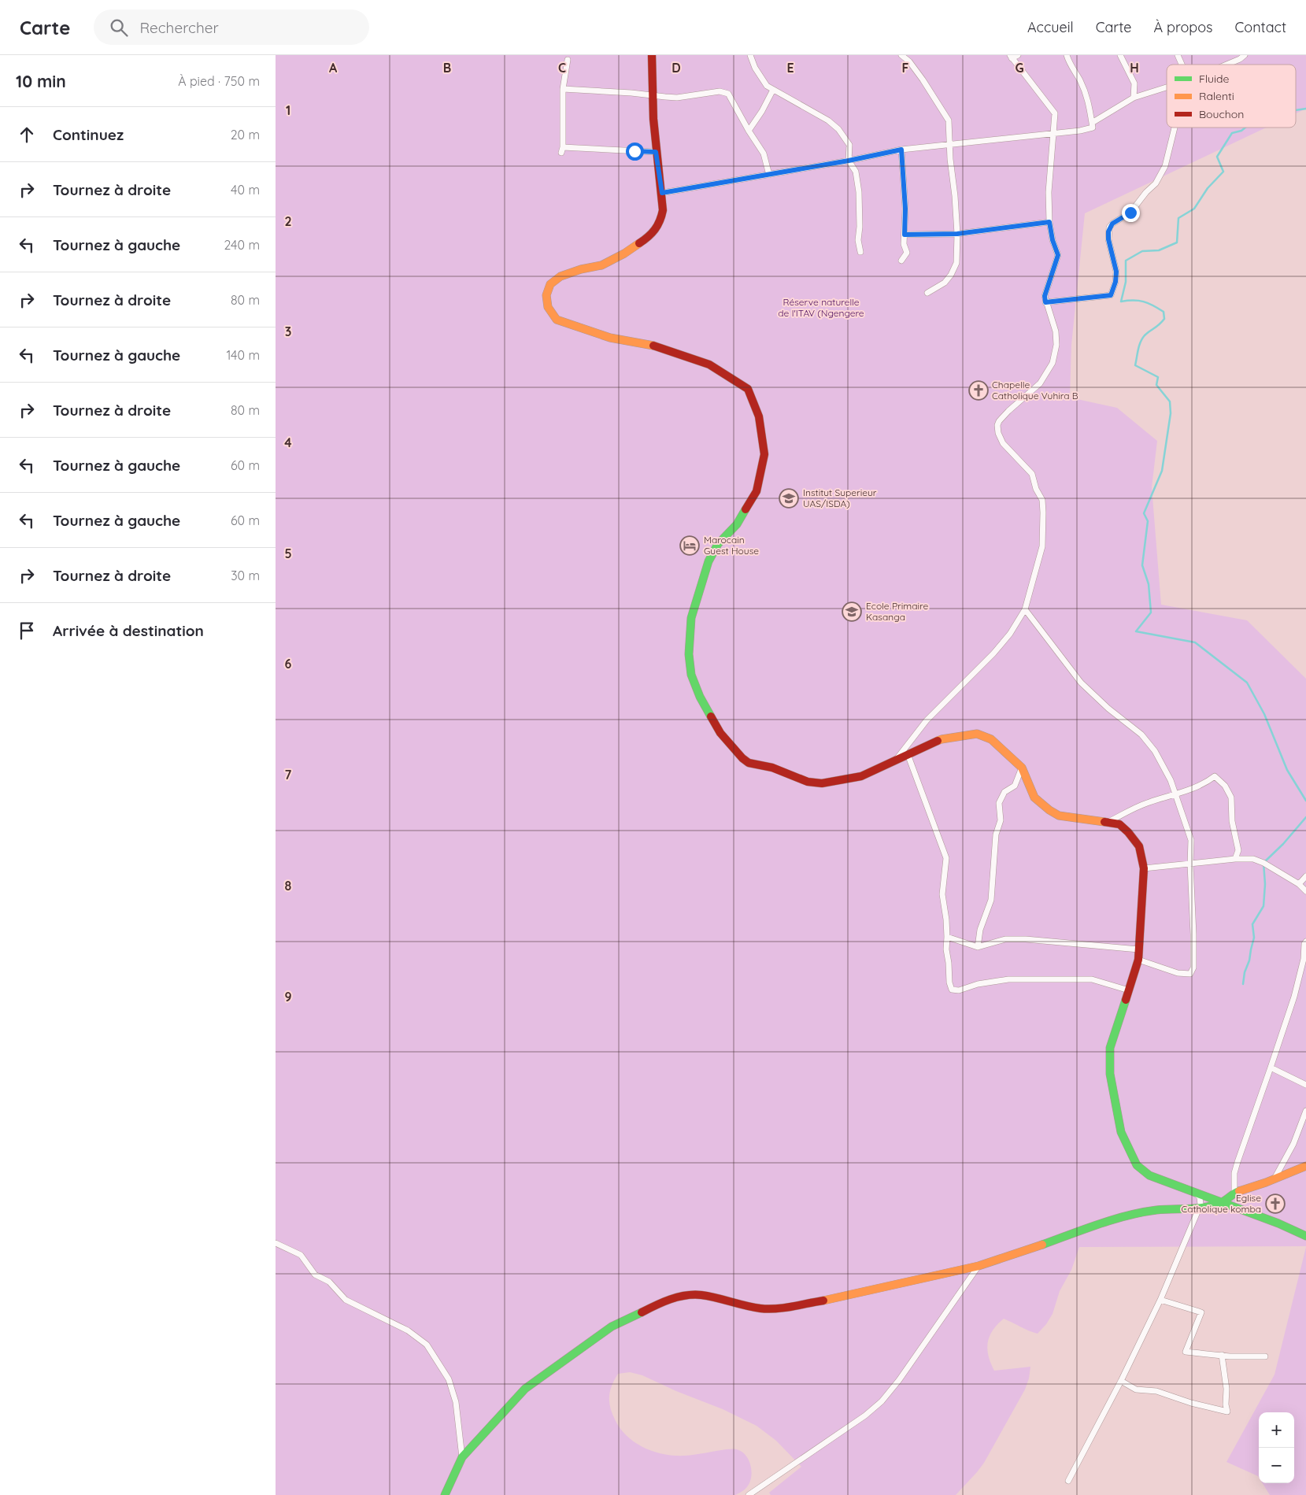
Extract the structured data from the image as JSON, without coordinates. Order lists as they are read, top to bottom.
{
  "parks": ["Réserve naturelle de l'ITAV (Ngengere"],
  "places": {
    "church": ["Chapelle Catholique Vuhira B", "Eglise Catholique komba"],
    "school or university": ["Institut Superieur UAS/ISDA)", "Ecole Primaire Kasanga"],
    "hotel": ["Marocain Guest House"]
  },
  "legend": ["Fluide", "Ralenti", "Bouchon"],
  "page": {
    "header": "Carte",
    "search": "Rechercher",
    "nav": [
      "Accueil",
      "Carte",
      "À propos",
      "Contact"
    ],
    "heading": ["10 min", "À pied · 750 m"],
    "list": [
      ["Continuez", "20 m"],
      ["Tournez à droite", "40 m"],
      ["Tournez à gauche", "240 m"],
      ["Tournez à droite", "80 m"],
      ["Tournez à gauche", "140 m"],
      ["Tournez à droite", "80 m"],
      ["Tournez à gauche", "60 m"],
      ["Tournez à gauche", "60 m"],
      ["Tournez à droite", "30 m"],
      "Arrivée à destination"
    ],
    "map_buttons": ["+", "−"]
  },
  "grid": {
    "columns": [
      "A",
      "B",
      "C",
      "D",
      "E",
      "F",
      "G",
      "H"
    ],
    "rows": [
      "1",
      "2",
      "3",
      "4",
      "5",
      "6",
      "7",
      "8",
      "9"
    ]
  }
}
